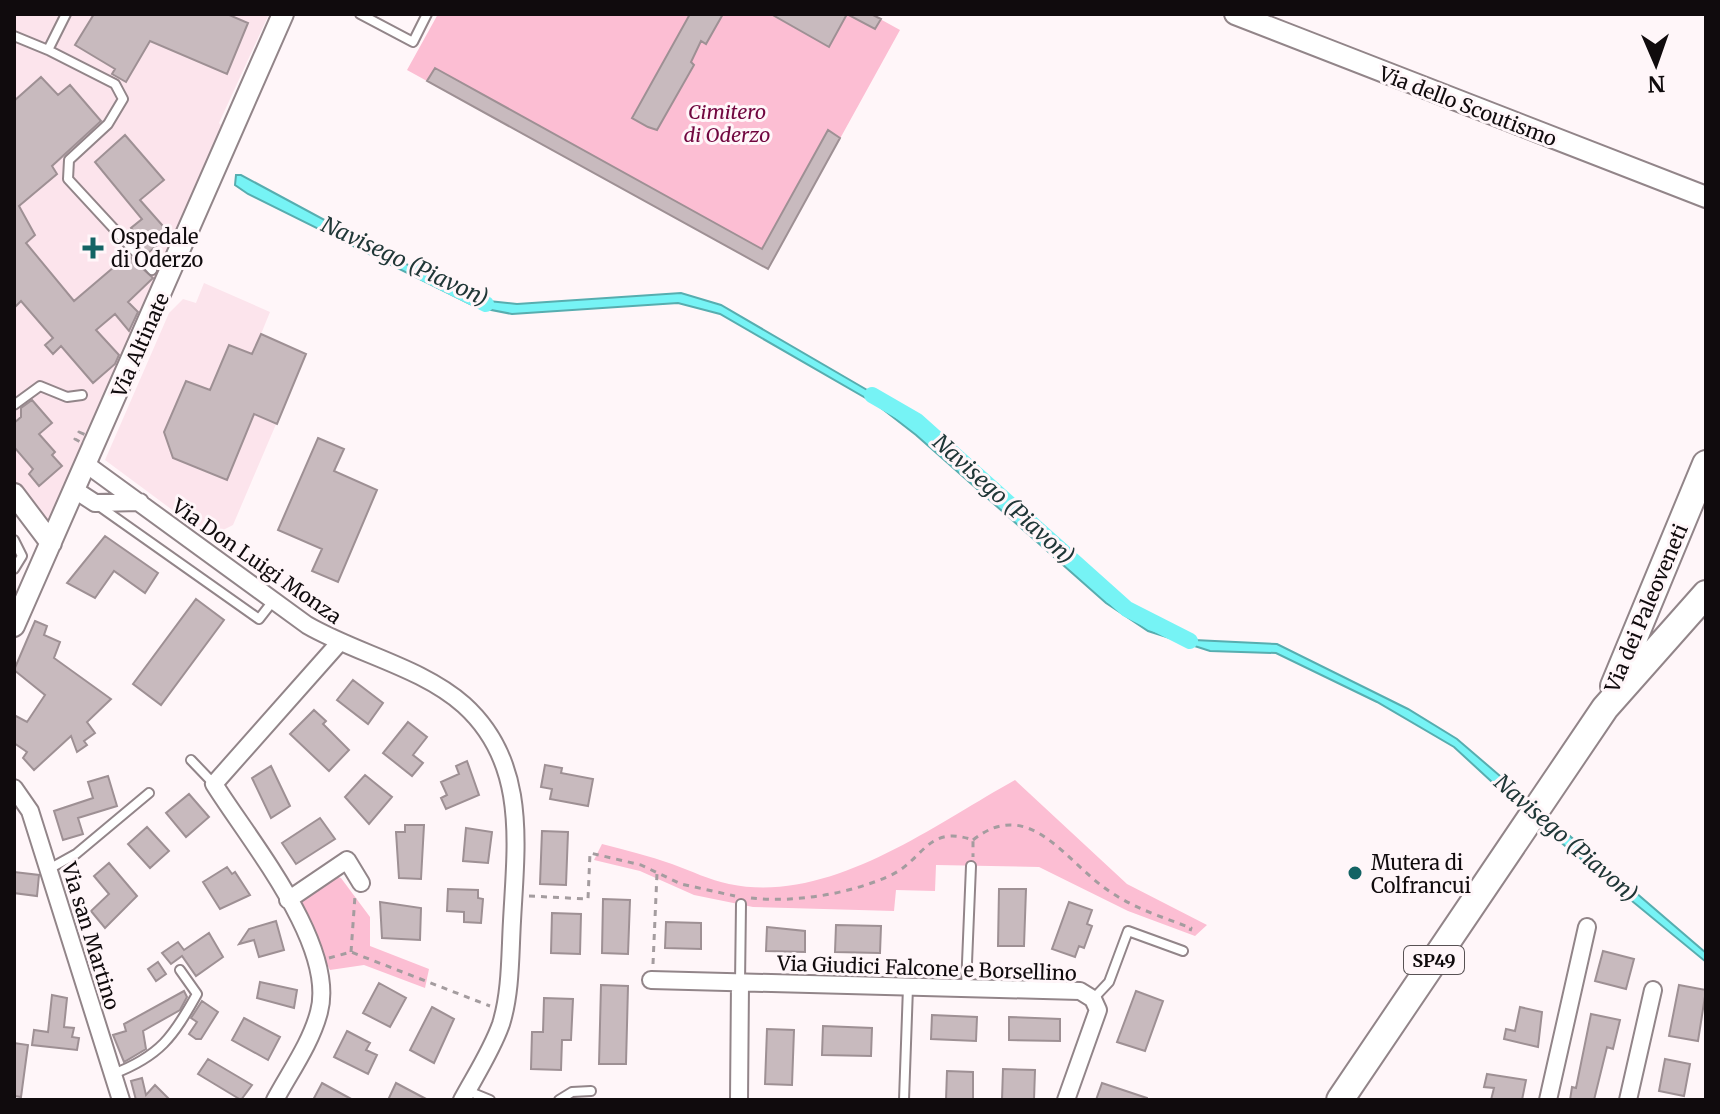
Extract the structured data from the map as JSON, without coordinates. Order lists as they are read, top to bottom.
{
  "streets": {
    "main road": ["Via dei Paleoveneti", "SP49"],
    "street": [
      "Via dello Scoutismo",
      "Via Altinate",
      "Via Don Luigi Monza",
      "Via san Martino",
      "Via Giudici Falcone e Borsellino"
    ]
  },
  "crossings": [
    ["Via Altinate", "Via Don Luigi Monza"]
  ],
  "water": ["Navisego (Piavon)"],
  "parks": ["Cimitero di Oderzo"],
  "places": {
    "health": ["Ospedale di Oderzo"],
    "other": ["Mutera di Colfrancui"]
  },
  "north": "bottom"
}
